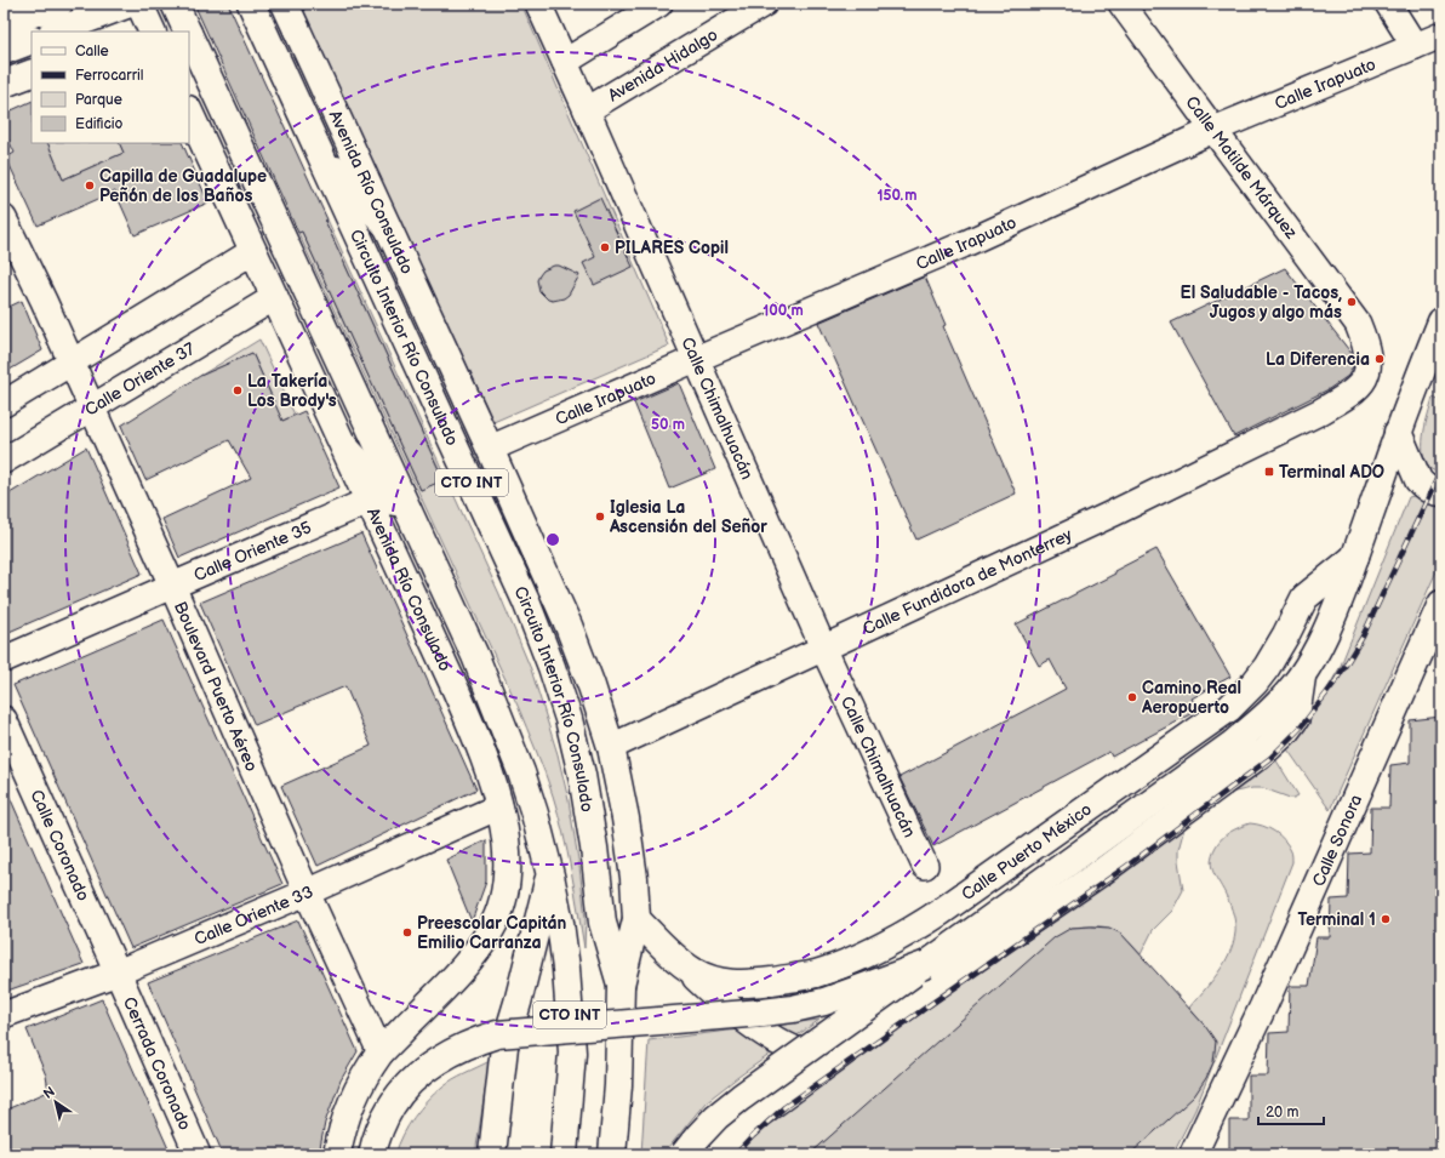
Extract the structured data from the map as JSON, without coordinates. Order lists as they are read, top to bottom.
{
  "streets": {
    "main road": [
      "Avenida Río Consulado",
      "Circuito Interior Río Consulado",
      "CTO INT",
      "Calle Sonora",
      "Calle Puerto México"
    ],
    "street": [
      "Avenida Hidalgo",
      "Calle Irapuato",
      "Calle Matilde Márquez",
      "Calle Oriente 37",
      "Calle Chimalhuacán",
      "Calle Oriente 35",
      "Calle Fundidora de Monterrey",
      "Boulevard Puerto Aéreo",
      "Calle Coronado",
      "Calle Oriente 33",
      "Cerrada Coronado"
    ]
  },
  "crossings": [
    ["Avenida Hidalgo", "Calle Chimalhuacán"],
    ["Calle Irapuato", "Calle Matilde Márquez"],
    ["Calle Irapuato", "Avenida Río Consulado"],
    ["Calle Irapuato", "Calle Chimalhuacán"],
    ["Calle Matilde Márquez", "Calle Fundidora de Monterrey"],
    ["Avenida Río Consulado", "Circuito Interior Río Consulado"],
    ["Avenida Río Consulado", "Calle Oriente 37"],
    ["Avenida Río Consulado", "CTO INT"],
    ["Avenida Río Consulado", "Calle Oriente 35"],
    ["Avenida Río Consulado", "Calle Fundidora de Monterrey"],
    ["Avenida Río Consulado", "Boulevard Puerto Aéreo"],
    ["Avenida Río Consulado", "Calle Puerto México"],
    ["Avenida Río Consulado", "Calle Oriente 33"],
    ["Circuito Interior Río Consulado", "CTO INT"],
    ["Calle Oriente 37", "Boulevard Puerto Aéreo"],
    ["Calle Chimalhuacán", "Calle Fundidora de Monterrey"],
    ["Calle Oriente 35", "Boulevard Puerto Aéreo"],
    ["Boulevard Puerto Aéreo", "Calle Oriente 33"],
    ["Calle Coronado", "Calle Oriente 33"],
    ["Calle Coronado", "Cerrada Coronado"],
    ["Calle Oriente 33", "Cerrada Coronado"]
  ],
  "places": {
    "other": [
      "Capilla de Guadalupe Peñón de los Baños",
      "PILARES Copil",
      "El Saludable - Tacos, Jugos y algo más",
      "La Diferencia",
      "La Takería Los Brody's",
      "Iglesia La Ascensión del Señor",
      "Camino Real Aeropuerto",
      "Terminal 1",
      "Preescolar Capitán Emilio Carranza"
    ],
    "transit": ["Terminal ADO"]
  },
  "legend": [
    "Calle",
    "Ferrocarril",
    "Parque",
    "Edificio"
  ],
  "scale_bar": "20 m",
  "north": "top left",
  "rings": ["150 m", "100 m", "50 m"]
}
